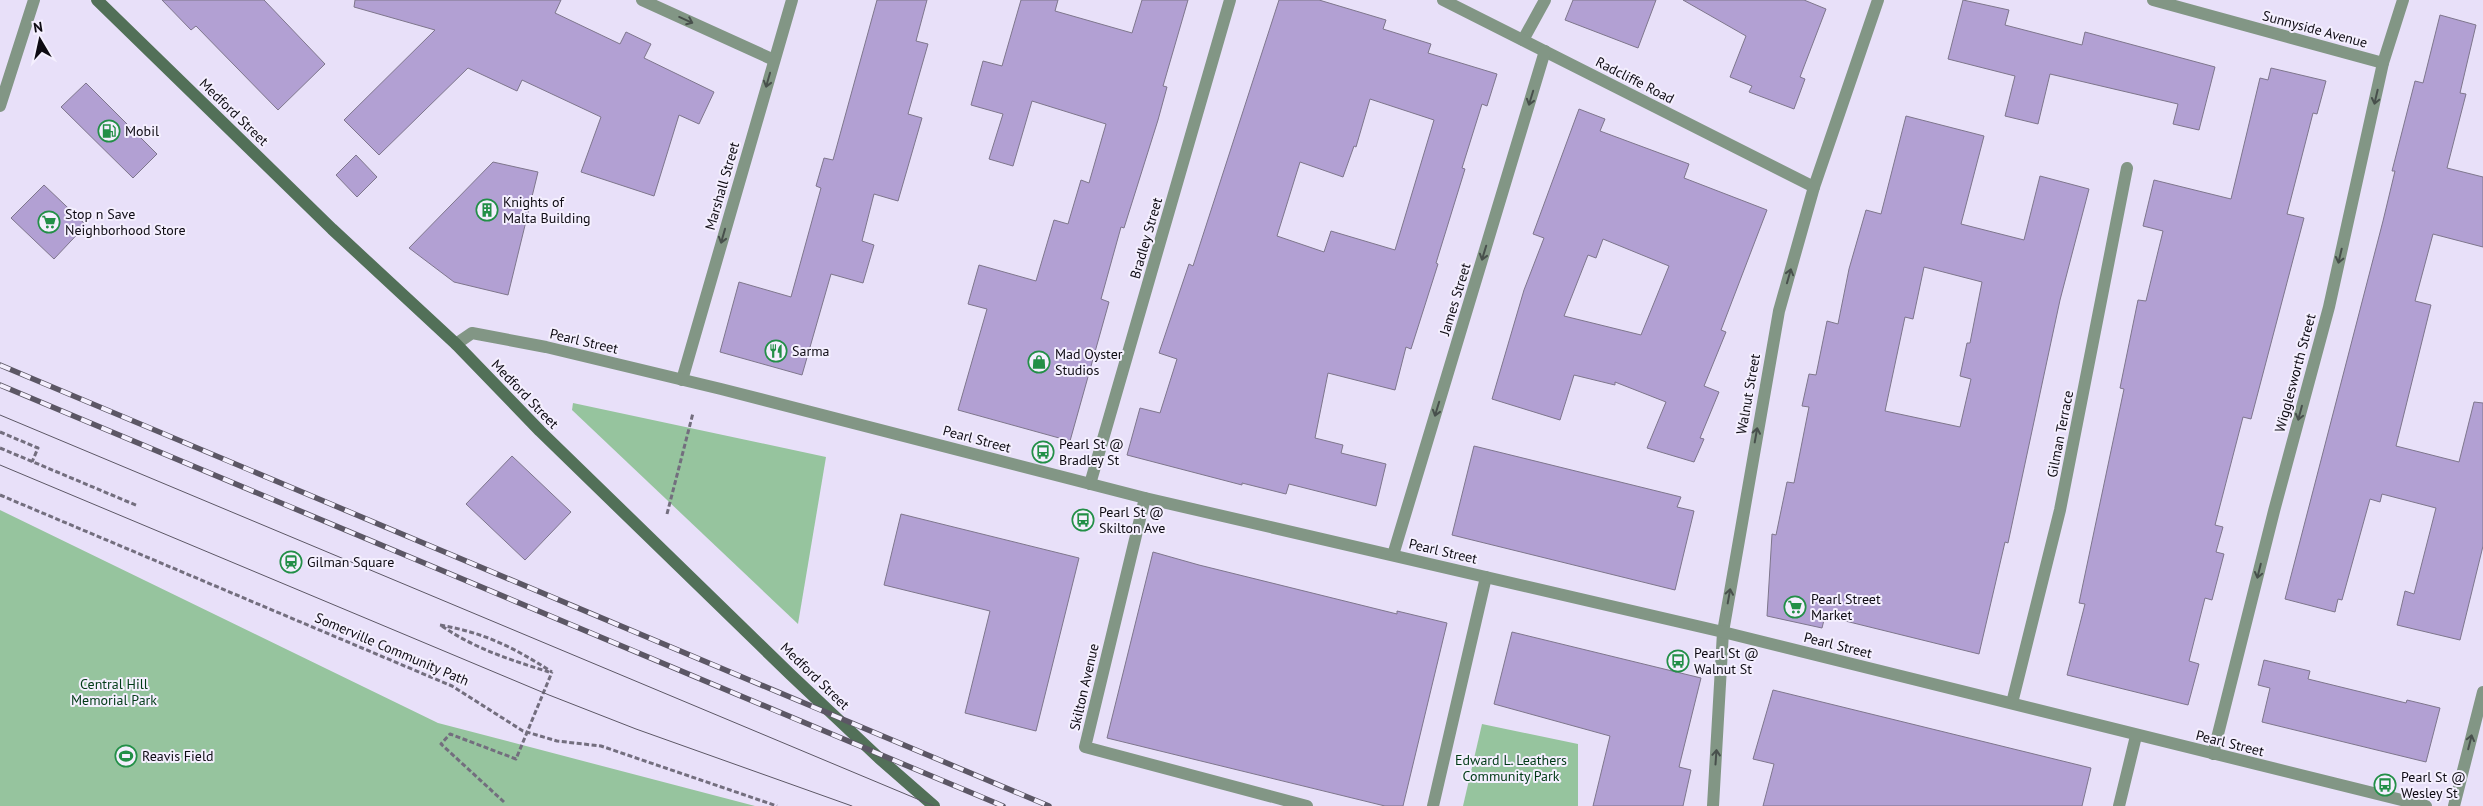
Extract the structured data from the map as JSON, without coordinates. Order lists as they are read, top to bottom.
{
  "streets": {
    "main road": ["Medford Street"],
    "street": [
      "Sunnyside Avenue",
      "Radcliffe Road",
      "Marshall Street",
      "Bradley Street",
      "James Street",
      "Pearl Street",
      "Wigglesworth Street",
      "Walnut Street",
      "Gilman Terrace",
      "Skilton Avenue"
    ],
    "path": ["Somerville Community Path"]
  },
  "crossings": [
    ["Sunnyside Avenue", "Wigglesworth Street"],
    ["Radcliffe Road", "James Street"],
    ["Radcliffe Road", "Walnut Street"],
    ["Medford Street", "Pearl Street"],
    ["Marshall Street", "Pearl Street"],
    ["Bradley Street", "Pearl Street"],
    ["James Street", "Pearl Street"],
    ["Pearl Street", "Wigglesworth Street"],
    ["Pearl Street", "Walnut Street"],
    ["Pearl Street", "Gilman Terrace"],
    ["Pearl Street", "Skilton Avenue"]
  ],
  "one_way": [
    "Marshall Street",
    "James Street",
    "Wigglesworth Street",
    "Walnut Street"
  ],
  "parks": ["Central Hill Memorial Park", "Edward L. Leathers Community Park"],
  "places": {
    "fuel station": ["Mobil"],
    "building": ["Knights of Malta Building"],
    "supermarket": ["Stop n Save Neighborhood Store", "Pearl Street Market"],
    "restaurant": ["Sarma"],
    "shop": ["Mad Oyster Studios"],
    "bus stop": [
      "Pearl St @ Bradley St",
      "Pearl St @ Skilton Ave",
      "Pearl St @ Walnut St",
      "Pearl St @ Wesley St"
    ],
    "station": ["Gilman Square"],
    "sports": ["Reavis Field"]
  },
  "north": "top"
}
